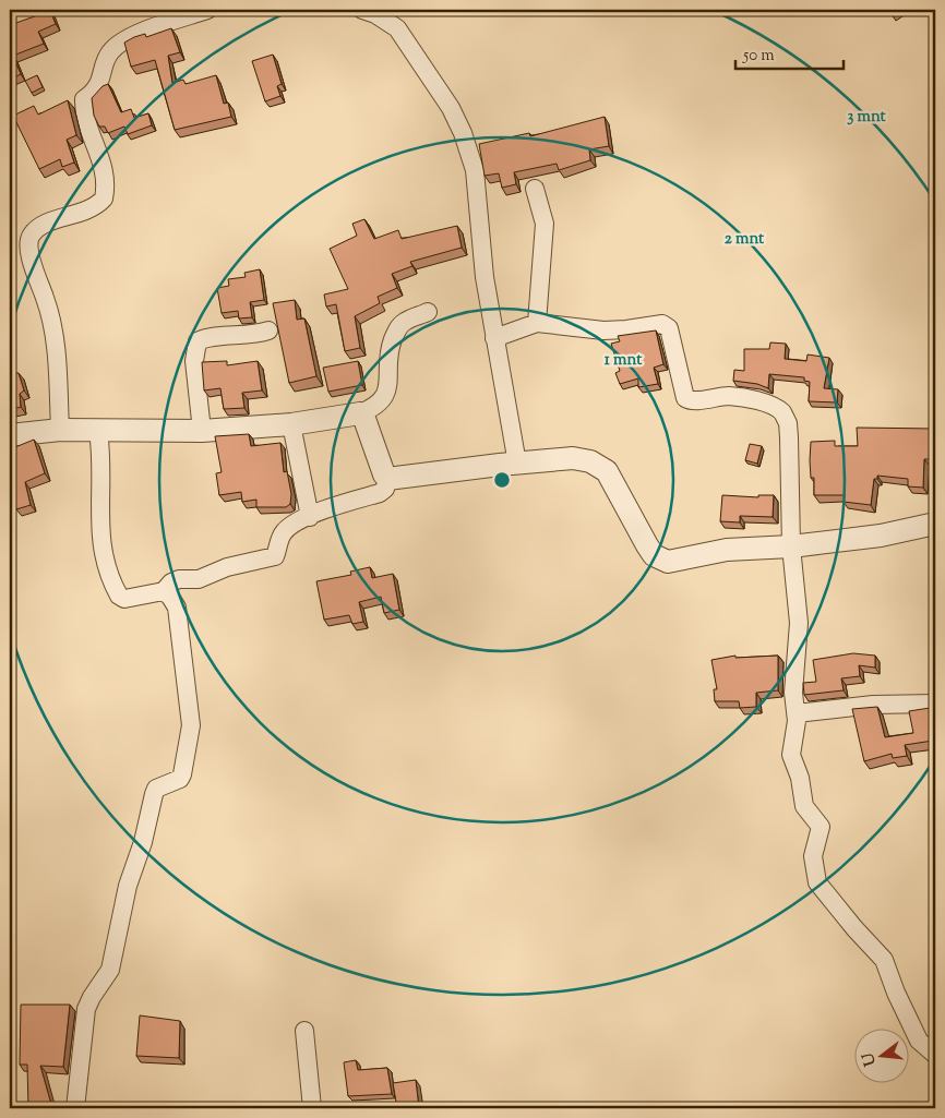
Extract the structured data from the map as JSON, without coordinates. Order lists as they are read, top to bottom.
{
  "scale_bar": "50 m",
  "north": "left",
  "rings": ["3 mnt", "2 mnt", "1 mnt"]
}
